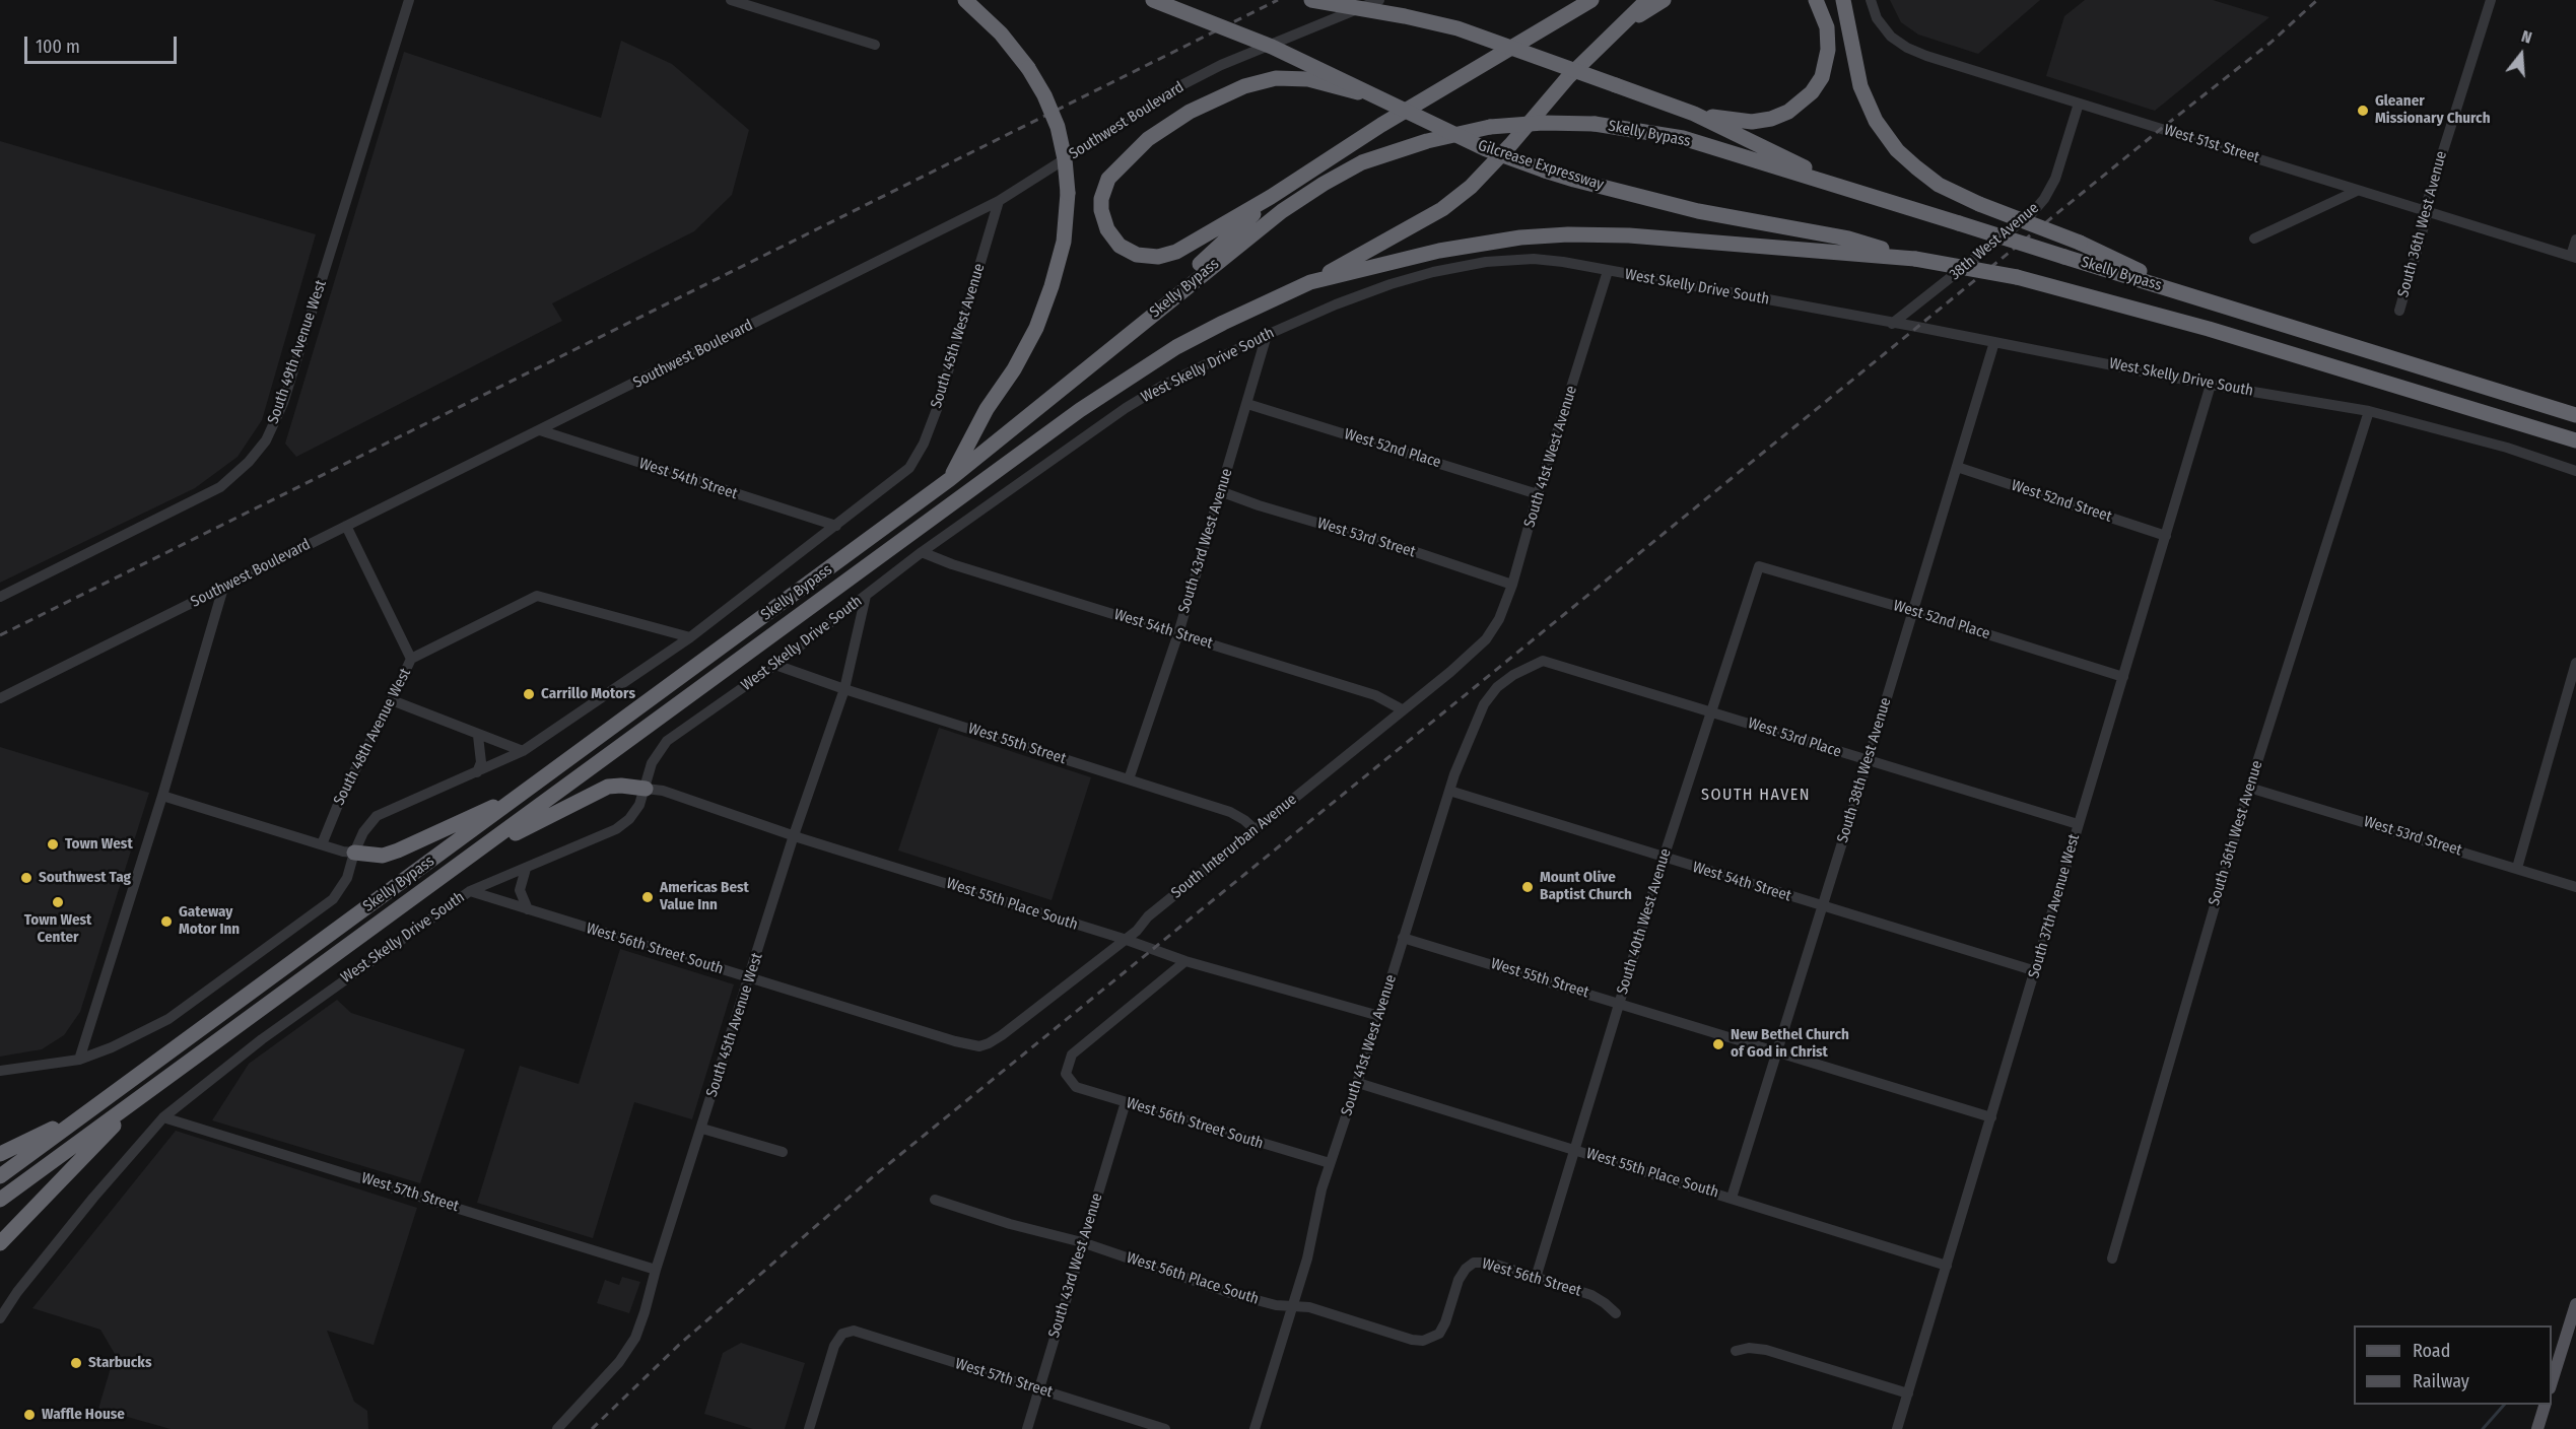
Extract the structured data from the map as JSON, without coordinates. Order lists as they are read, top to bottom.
{
  "streets": {
    "highway": ["Skelly Bypass", "Gilcrease Expressway"],
    "street": [
      "Southwest Boulevard",
      "West 51st Street",
      "South 36th West Avenue",
      "38th West Avenue",
      "West Skelly Drive South",
      "South 45th West Avenue",
      "South 49th Avenue West",
      "West 52nd Place",
      "South 41st West Avenue",
      "West 54th Street",
      "West 52nd Street",
      "West 53rd Street",
      "South 43rd West Avenue",
      "South 48th Avenue West",
      "West 53rd Place",
      "West 55th Street",
      "South 38th West Avenue",
      "South Interurban Avenue",
      "West 55th Place South",
      "South 37th Avenue West",
      "South 40th West Avenue",
      "West 56th Street South",
      "South 45th Avenue West",
      "West 57th Street",
      "West 56th Street",
      "West 56th Place South"
    ]
  },
  "crossings": [
    ["Southwest Boulevard", "South 45th West Avenue"],
    ["Southwest Boulevard", "West 54th Street"],
    ["Skelly Bypass", "Gilcrease Expressway"],
    ["West 51st Street", "South 36th West Avenue"],
    ["West 51st Street", "38th West Avenue"],
    ["South 36th West Avenue", "West Skelly Drive South"],
    ["South 36th West Avenue", "West 53rd Street"],
    ["38th West Avenue", "West Skelly Drive South"],
    ["West Skelly Drive South", "South 41st West Avenue"],
    ["West Skelly Drive South", "West 54th Street"],
    ["West Skelly Drive South", "South 43rd West Avenue"],
    ["West Skelly Drive South", "West 55th Street"],
    ["West Skelly Drive South", "South 38th West Avenue"],
    ["West Skelly Drive South", "West 55th Place South"],
    ["West Skelly Drive South", "South 37th Avenue West"],
    ["West Skelly Drive South", "West 56th Street South"],
    ["West Skelly Drive South", "South 45th Avenue West"],
    ["West Skelly Drive South", "West 57th Street"],
    ["South 45th West Avenue", "West 54th Street"],
    ["West 52nd Place", "South 41st West Avenue"],
    ["West 52nd Place", "South 43rd West Avenue"],
    ["West 52nd Place", "South 38th West Avenue"],
    ["West 52nd Place", "South 37th Avenue West"],
    ["West 52nd Place", "South 40th West Avenue"],
    ["South 41st West Avenue", "West 54th Street"],
    ["South 41st West Avenue", "West 53rd Street"],
    ["South 41st West Avenue", "West 53rd Place"],
    ["South 41st West Avenue", "West 55th Street"],
    ["South 41st West Avenue", "South Interurban Avenue"],
    ["South 41st West Avenue", "West 55th Place South"],
    ["South 41st West Avenue", "West 56th Street South"],
    ["South 41st West Avenue", "West 56th Place South"],
    ["West 54th Street", "South 43rd West Avenue"],
    ["West 54th Street", "South 38th West Avenue"],
    ["West 54th Street", "South Interurban Avenue"],
    ["West 54th Street", "South 37th Avenue West"],
    ["West 54th Street", "South 40th West Avenue"],
    ["West 52nd Street", "South 38th West Avenue"],
    ["West 52nd Street", "South 37th Avenue West"],
    ["West 53rd Street", "South 43rd West Avenue"],
    ["South 43rd West Avenue", "West 55th Street"],
    ["South 43rd West Avenue", "West 56th Street South"],
    ["South 43rd West Avenue", "West 57th Street"],
    ["South 43rd West Avenue", "West 56th Place South"],
    ["West 53rd Place", "South 38th West Avenue"],
    ["West 53rd Place", "South 37th Avenue West"],
    ["West 53rd Place", "South 40th West Avenue"],
    ["West 55th Street", "South 38th West Avenue"],
    ["West 55th Street", "South Interurban Avenue"],
    ["West 55th Street", "South 37th Avenue West"],
    ["West 55th Street", "South 40th West Avenue"],
    ["West 55th Street", "South 45th Avenue West"],
    ["South 38th West Avenue", "West 55th Place South"],
    ["South Interurban Avenue", "West 55th Place South"],
    ["South Interurban Avenue", "West 56th Street South"],
    ["West 55th Place South", "South 37th Avenue West"],
    ["West 55th Place South", "South 40th West Avenue"],
    ["West 55th Place South", "West 56th Street South"],
    ["West 55th Place South", "South 45th Avenue West"],
    ["South 40th West Avenue", "West 56th Street"],
    ["West 56th Street South", "South 45th Avenue West"],
    ["South 45th Avenue West", "West 57th Street"],
    ["West 56th Street", "West 56th Place South"]
  ],
  "districts": ["SOUTH HAVEN"],
  "places": [
    "Gleaner Missionary Church",
    "Carrillo Motors",
    "Town West",
    "Southwest Tag",
    "Mount Olive Baptist Church",
    "Americas Best Value Inn",
    "Town West Center",
    "Gateway Motor Inn",
    "New Bethel Church of God in Christ",
    "Starbucks",
    "Waffle House"
  ],
  "legend": ["Road", "Railway"],
  "scale_bar": "100 m",
  "north": "top"
}
